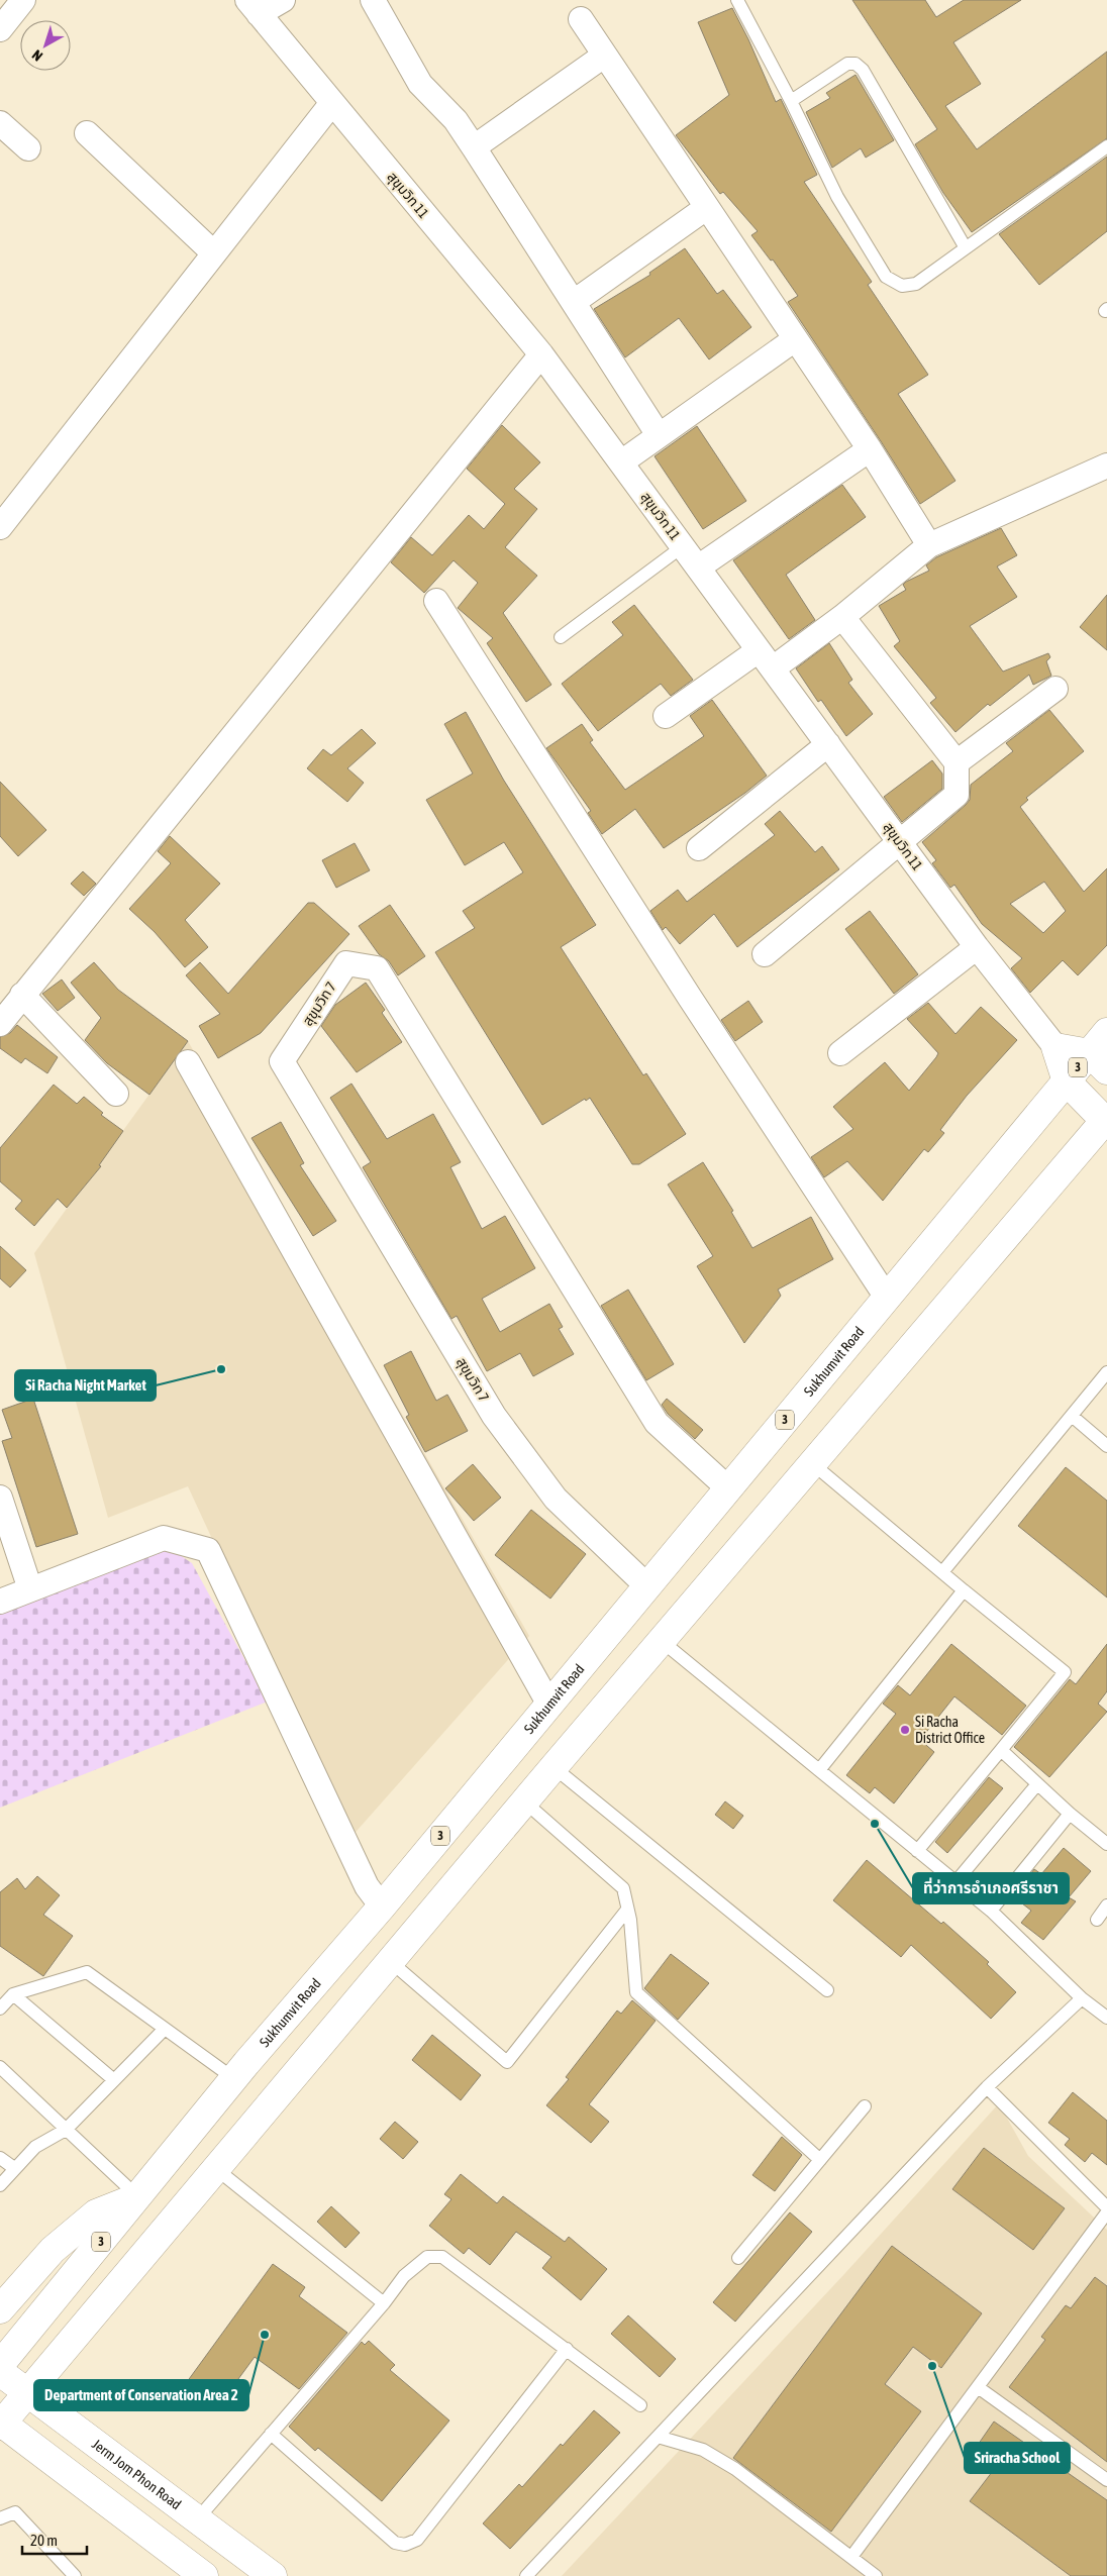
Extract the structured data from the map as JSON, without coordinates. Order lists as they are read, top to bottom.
{
  "streets": {
    "main road": [
      "สุขุมวิท 11",
      "3",
      "Sukhumvit Road",
      "Jerm Jom Phon Road"
    ],
    "street": ["สุขุมวิท 7"]
  },
  "crossings": [
    ["สุขุมวิท 11", "Sukhumvit Road"],
    ["สุขุมวิท 7", "Sukhumvit Road"]
  ],
  "places": [
    "Si Racha Night Market",
    "Si Racha District Office",
    "ที่ว่าการอำเภอศรีราชา",
    "Department of Conservation Area 2",
    "Sriracha School"
  ],
  "scale_bar": "20 m",
  "north": "bottom left"
}
